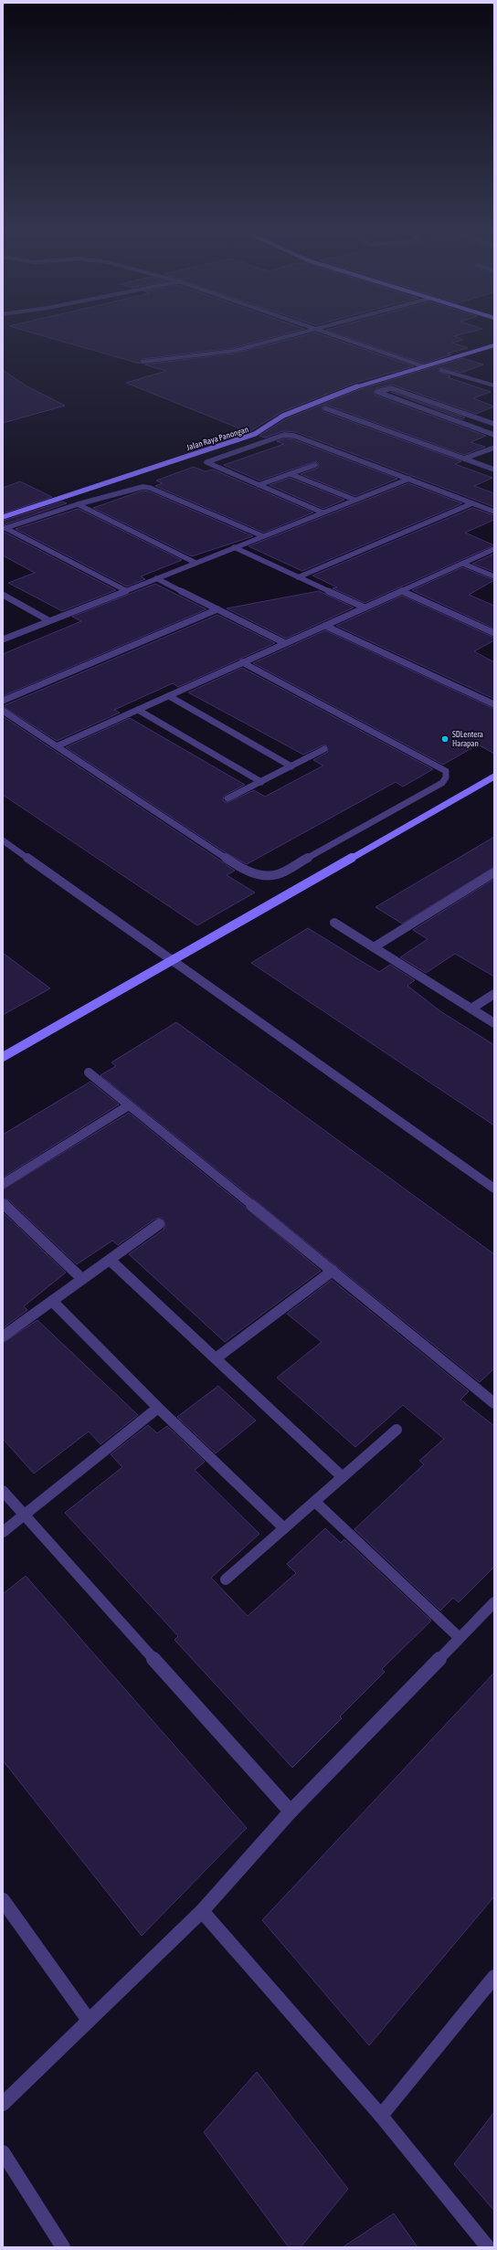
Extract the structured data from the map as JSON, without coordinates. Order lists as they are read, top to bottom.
{
  "streets": {
    "street": ["Jalan Raya Panongan"]
  },
  "places": ["SDLentera Harapan"]
}
